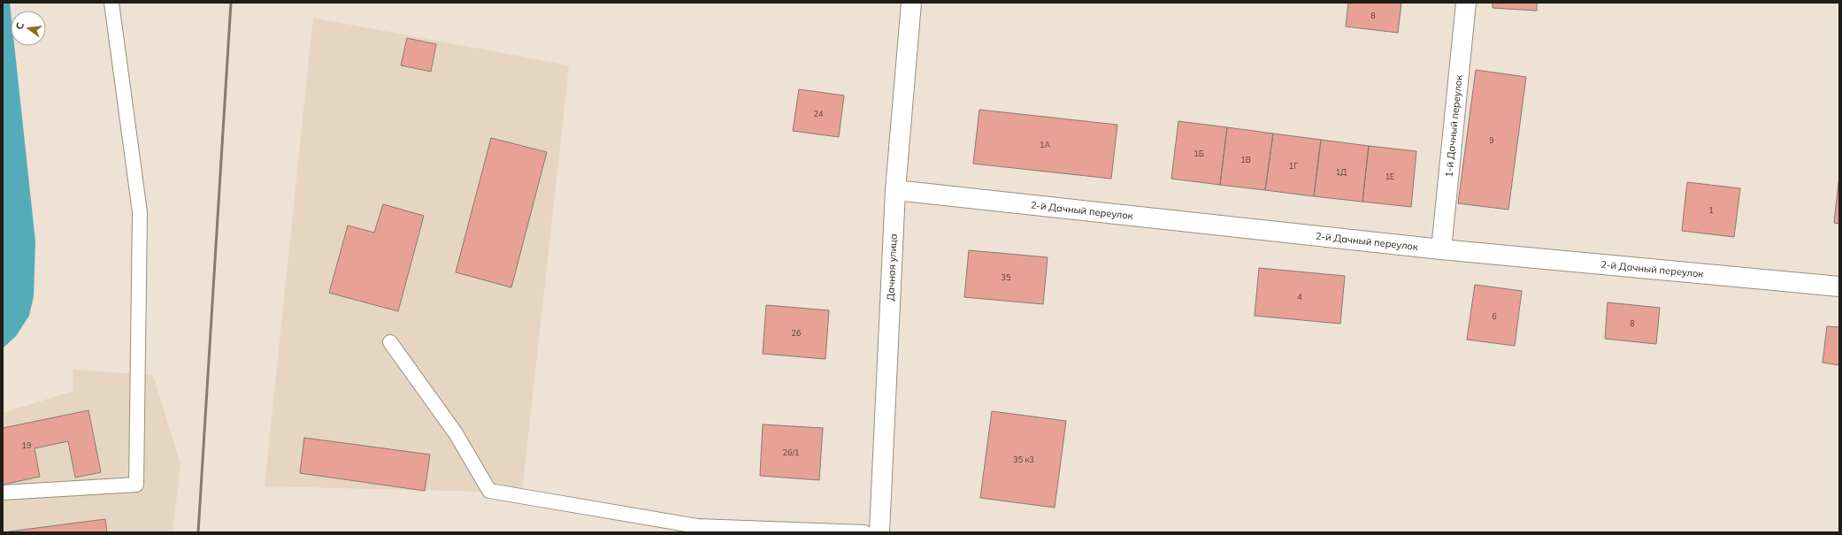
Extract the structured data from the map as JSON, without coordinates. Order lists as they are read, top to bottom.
{
  "streets": {
    "street": ["1-й Дачный переулок", "2-й Дачный переулок", "Дачная улица"]
  },
  "crossings": [
    ["1-й Дачный переулок", "2-й Дачный переулок"],
    ["2-й Дачный переулок", "Дачная улица"]
  ],
  "house_numbers": [
    "8",
    "24",
    "9",
    "1А",
    "1Б",
    "1В",
    "1Г",
    "1Д",
    "1Е",
    "1",
    "35",
    "4",
    "6",
    "8",
    "26",
    "19",
    "26/1",
    "35 к3"
  ],
  "north": "left"
}
